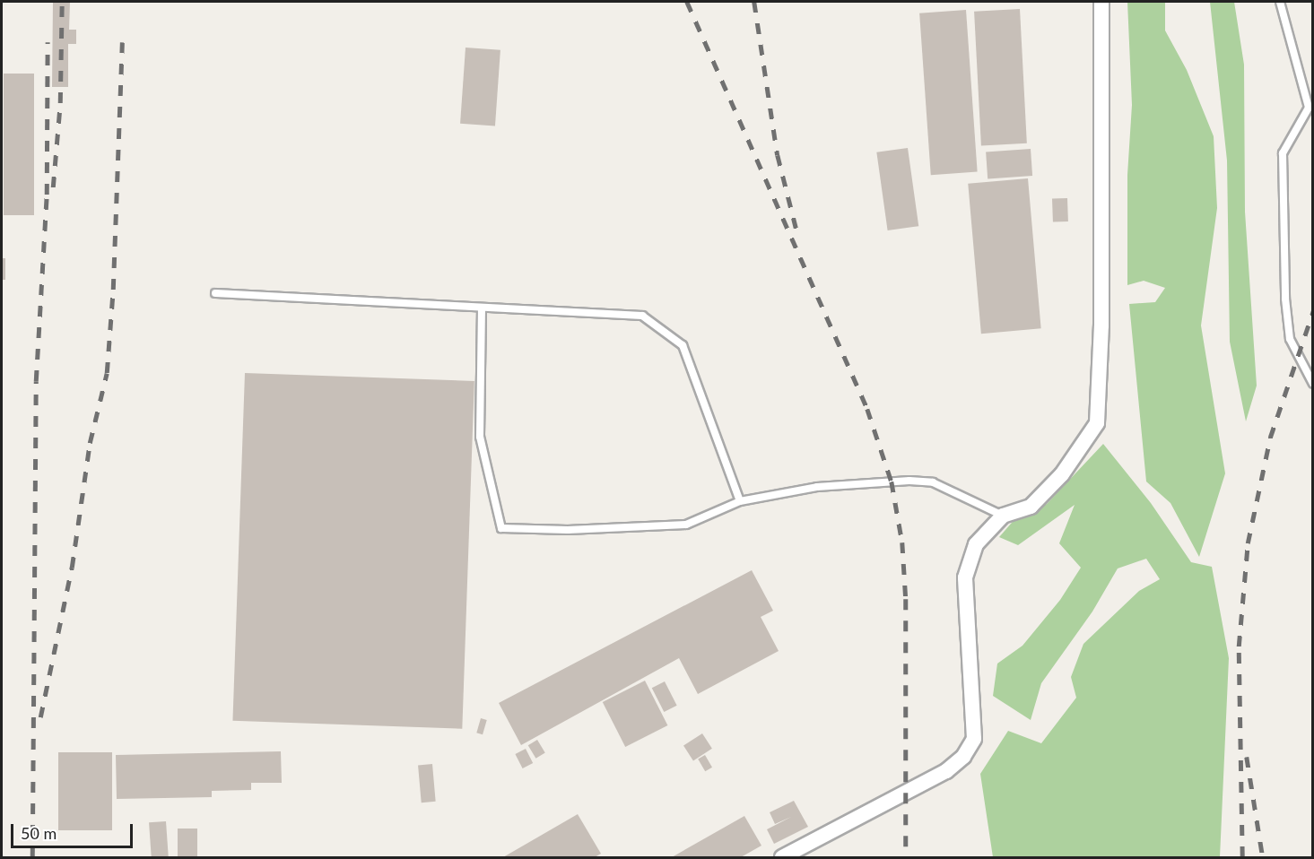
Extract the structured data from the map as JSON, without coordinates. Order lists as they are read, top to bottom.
{
  "scale_bar": "50 m"
}
